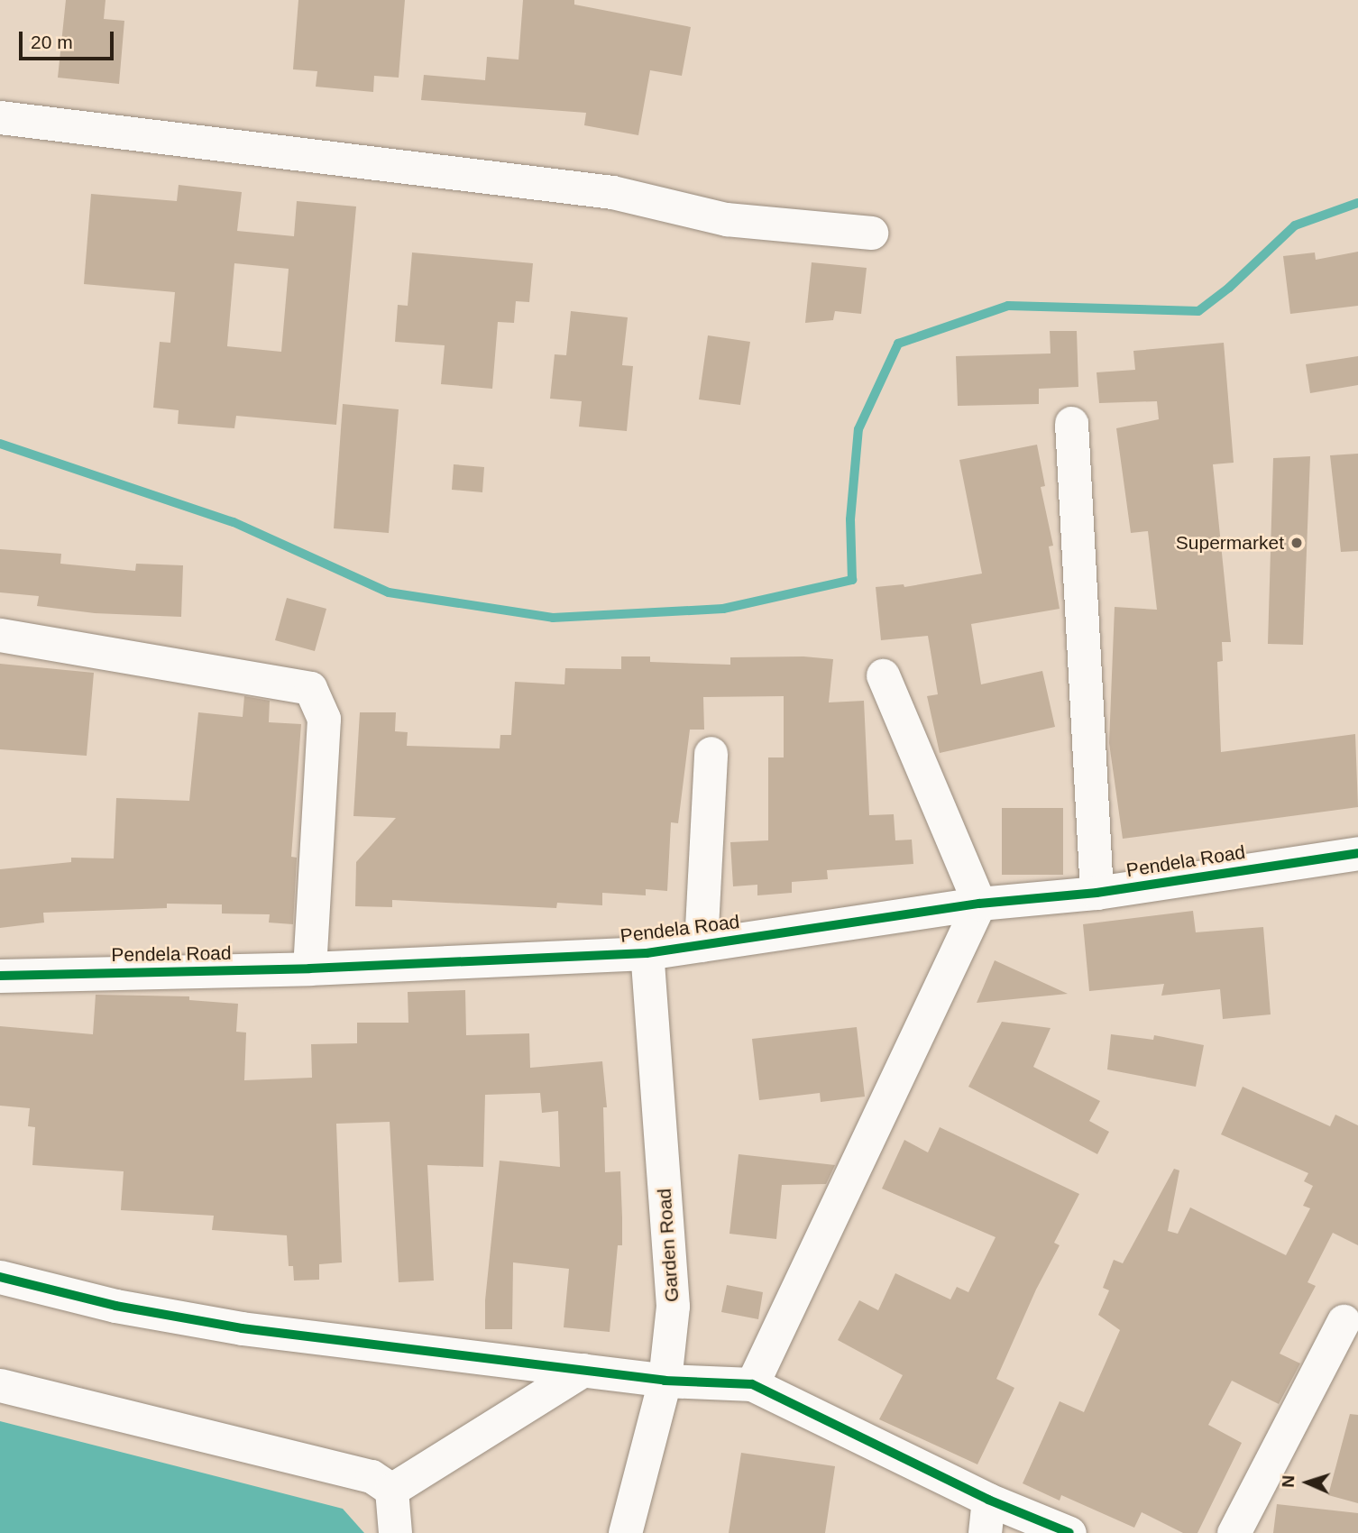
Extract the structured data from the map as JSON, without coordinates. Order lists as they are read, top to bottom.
{
  "streets": {
    "street": ["Pendela Road", "Garden Road"]
  },
  "crossings": [
    ["Pendela Road", "Garden Road"]
  ],
  "places": ["Supermarket"],
  "scale_bar": "20 m",
  "north": "left"
}
